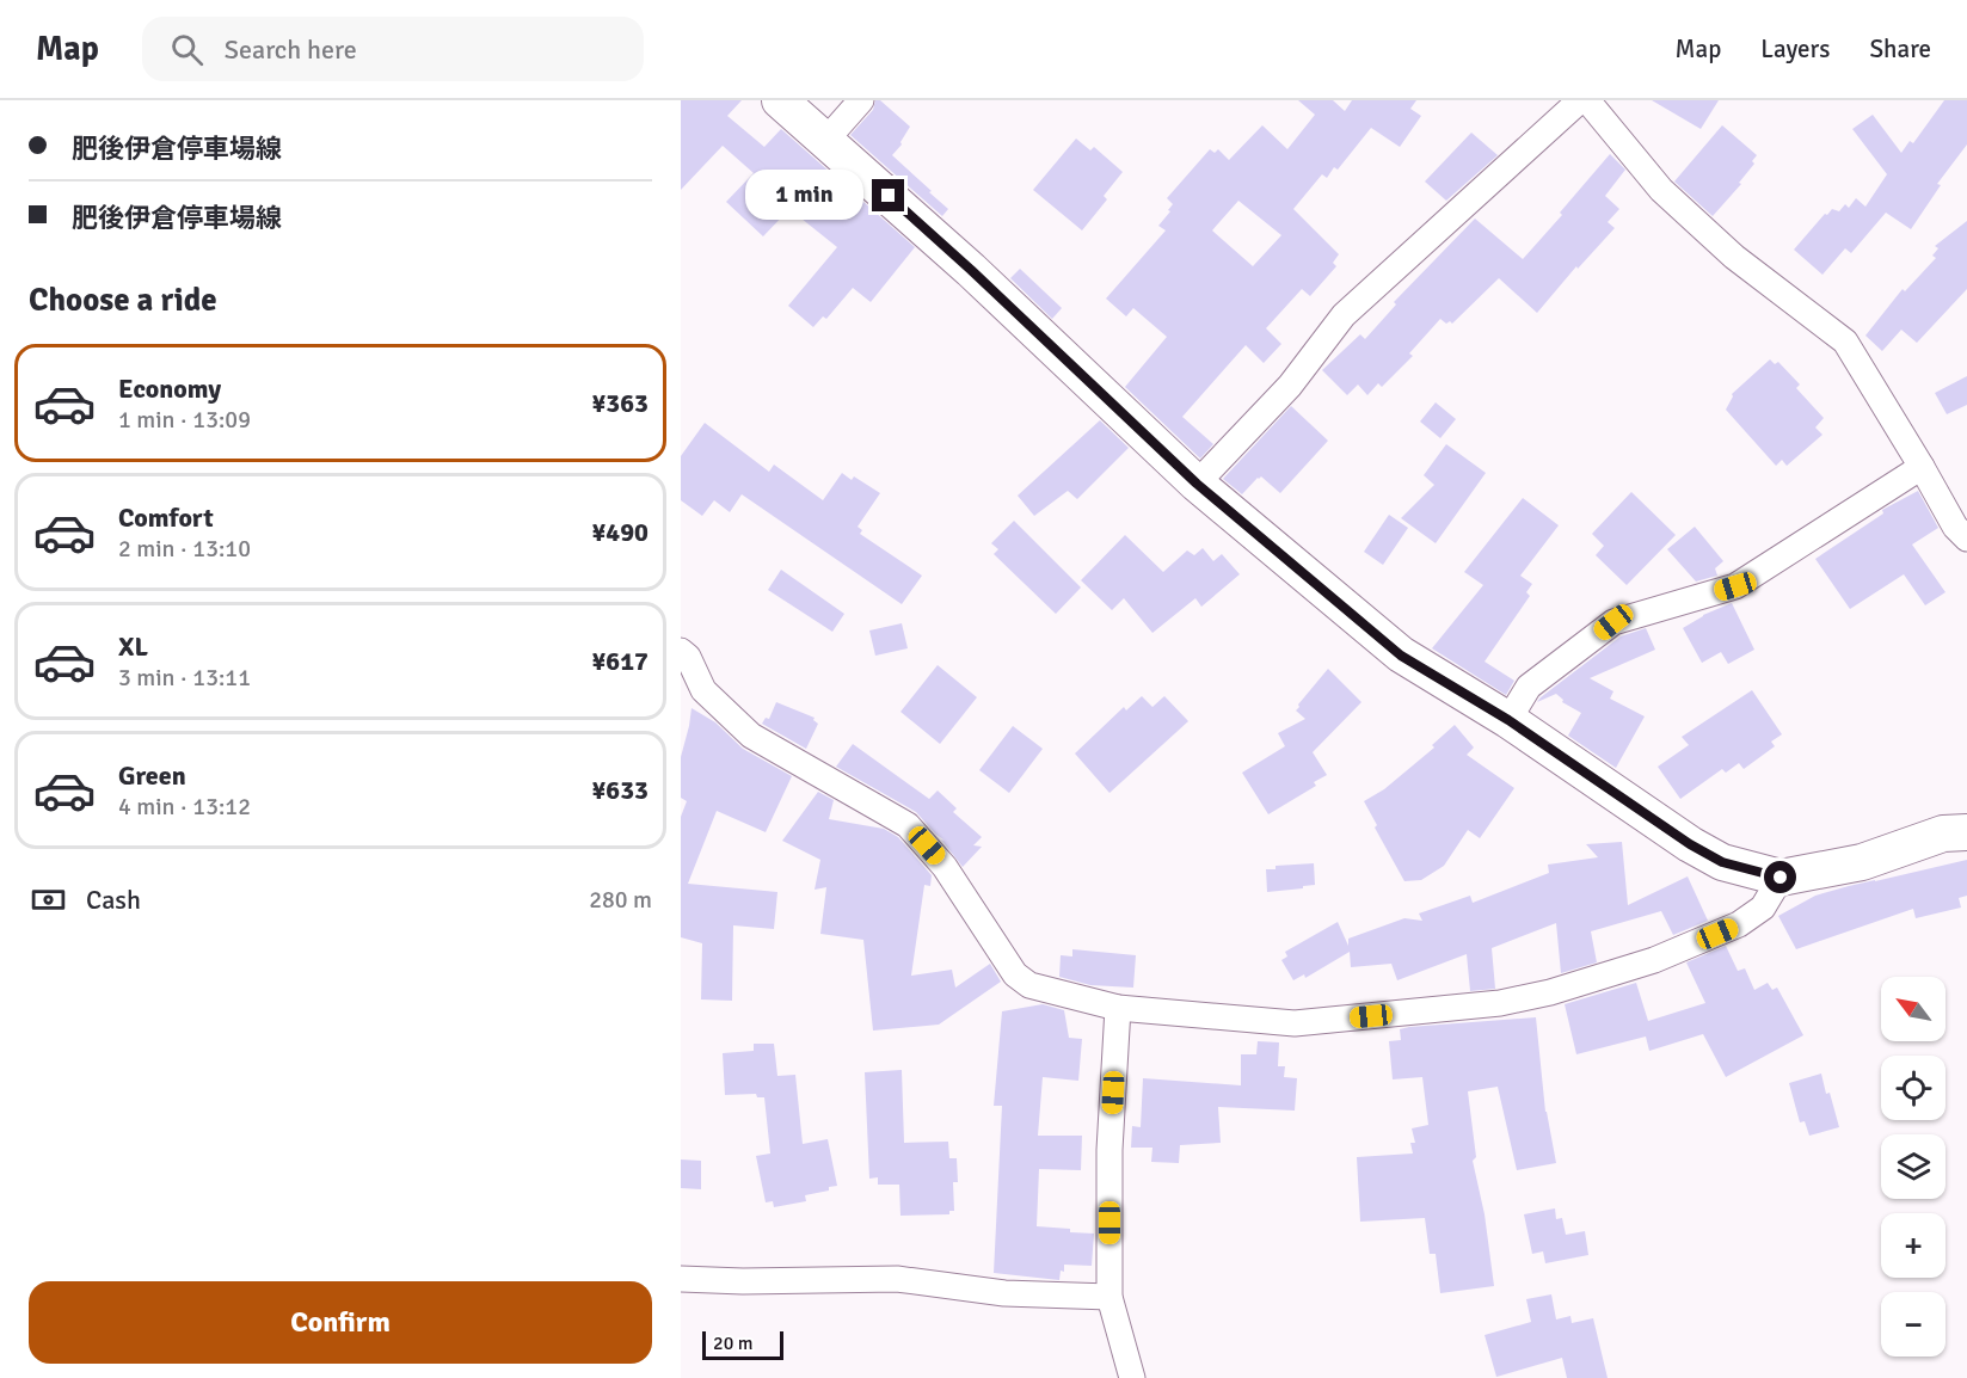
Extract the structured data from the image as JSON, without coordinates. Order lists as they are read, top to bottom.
{
  "scale_bar": "20 m",
  "north": "top left",
  "page": {
    "header": "Map",
    "search": "Search here",
    "nav": ["Map", "Layers", "Share"],
    "banner": ["肥後伊倉停車場線", "肥後伊倉停車場線"],
    "bubble": "1 min",
    "heading": "Choose a ride",
    "list": [
      {
        "name": "Economy",
        "note": "1 min · 13:09",
        "value": "¥363"
      },
      {
        "name": "Comfort",
        "note": "2 min · 13:10",
        "value": "¥490"
      },
      {
        "name": "XL",
        "note": "3 min · 13:11",
        "value": "¥617"
      },
      {
        "name": "Green",
        "note": "4 min · 13:12",
        "value": "¥633"
      }
    ],
    "pay": ["Cash", "280 m"],
    "map_buttons": ["+", "−"],
    "buttons": "Confirm",
    "scale": "20 m"
  }
}
